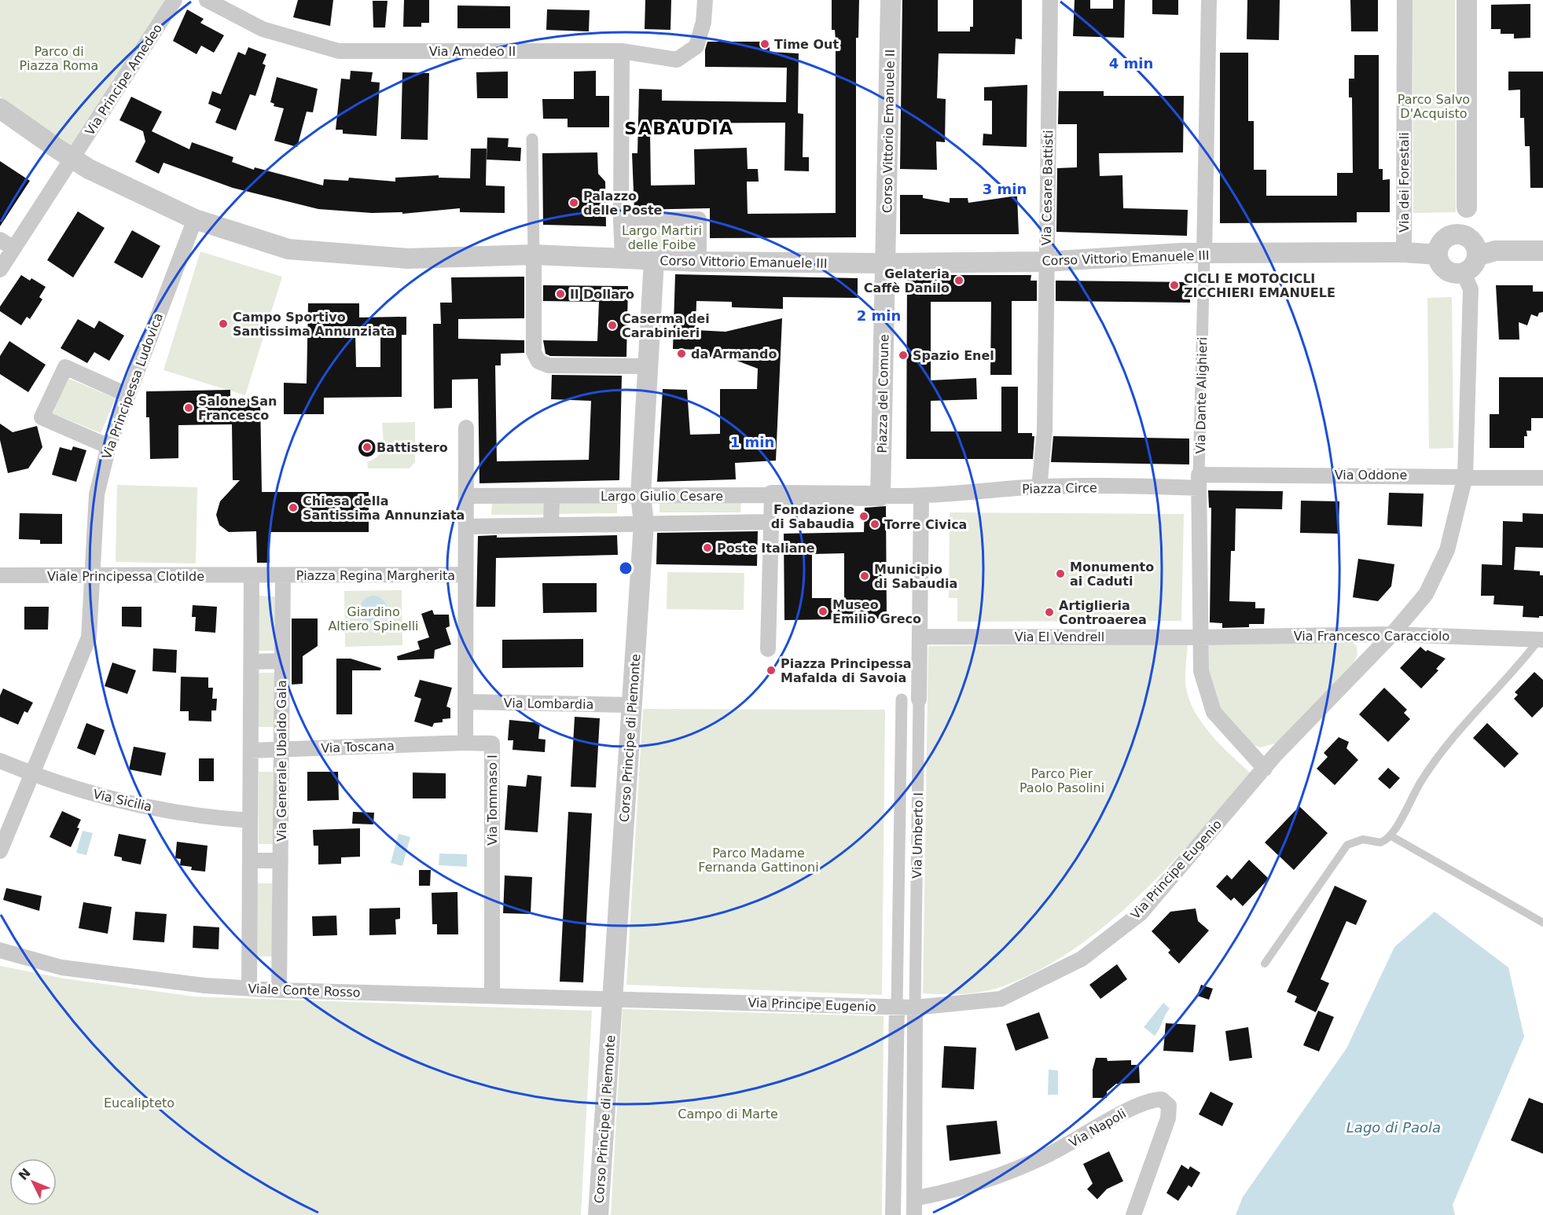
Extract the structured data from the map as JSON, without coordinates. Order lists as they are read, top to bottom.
{
  "streets": {
    "street": [
      "Via Amedeo II",
      "Via Principe Amedeo",
      "Corso Vittorio Emanuele II",
      "Via dei Forestali",
      "Via Cesare Battisti",
      "Corso Vittorio Emanuele III",
      "Via Principessa Ludovica",
      "Piazza del Comune",
      "Via Dante Alighieri",
      "Via Oddone",
      "Piazza Circe",
      "Largo Giulio Cesare",
      "Piazza Regina Margherita",
      "Viale Principessa Clotilde",
      "Via Francesco Caracciolo",
      "Via El Vendrell",
      "Via Lombardia",
      "Corso Principe di Piemonte",
      "Via Toscana",
      "Via Generale Ubaldo Gala",
      "Via Sicilia",
      "Via Tommaso I",
      "Via Umberto I",
      "Via Principe Eugenio",
      "Viale Conte Rosso",
      "Via Napoli"
    ]
  },
  "crossings": [
    ["Via Principe Amedeo", "Corso Vittorio Emanuele III"],
    ["Corso Vittorio Emanuele II", "Corso Vittorio Emanuele III"],
    ["Corso Vittorio Emanuele II", "Piazza del Comune"],
    ["Via dei Forestali", "Corso Vittorio Emanuele III"],
    ["Via Cesare Battisti", "Corso Vittorio Emanuele III"],
    ["Via Cesare Battisti", "Piazza Circe"],
    ["Corso Vittorio Emanuele III", "Via Principessa Ludovica"],
    ["Corso Vittorio Emanuele III", "Piazza del Comune"],
    ["Corso Vittorio Emanuele III", "Via Dante Alighieri"],
    ["Corso Vittorio Emanuele III", "Corso Principe di Piemonte"],
    ["Corso Vittorio Emanuele III", "Via Principe Eugenio"],
    ["Via Principessa Ludovica", "Viale Principessa Clotilde"],
    ["Via Principessa Ludovica", "Via Sicilia"],
    ["Via Dante Alighieri", "Via Oddone"],
    ["Via Dante Alighieri", "Piazza Circe"],
    ["Via Dante Alighieri", "Via Francesco Caracciolo"],
    ["Via Dante Alighieri", "Via El Vendrell"],
    ["Via Dante Alighieri", "Via Principe Eugenio"],
    ["Via Oddone", "Piazza Circe"],
    ["Via Oddone", "Via Principe Eugenio"],
    ["Piazza Circe", "Via Umberto I"],
    ["Largo Giulio Cesare", "Piazza Regina Margherita"],
    ["Largo Giulio Cesare", "Corso Principe di Piemonte"],
    ["Piazza Regina Margherita", "Viale Principessa Clotilde"],
    ["Piazza Regina Margherita", "Via Generale Ubaldo Gala"],
    ["Via Francesco Caracciolo", "Via El Vendrell"],
    ["Via Francesco Caracciolo", "Via Principe Eugenio"],
    ["Via El Vendrell", "Via Umberto I"],
    ["Via Lombardia", "Corso Principe di Piemonte"],
    ["Corso Principe di Piemonte", "Via Principe Eugenio"],
    ["Corso Principe di Piemonte", "Viale Conte Rosso"],
    ["Via Toscana", "Via Generale Ubaldo Gala"],
    ["Via Toscana", "Via Tommaso I"],
    ["Via Generale Ubaldo Gala", "Viale Conte Rosso"],
    ["Via Tommaso I", "Viale Conte Rosso"],
    ["Via Umberto I", "Via Principe Eugenio"],
    ["Via Umberto I", "Via Napoli"],
    ["Via Principe Eugenio", "Viale Conte Rosso"]
  ],
  "districts": ["SABAUDIA"],
  "water": ["Lago di Paola"],
  "parks": [
    "Parco di Piazza Roma",
    "Parco Salvo D'Acquisto",
    "Largo Martiri delle Foibe",
    "Giardino Altiero Spinelli",
    "Parco Pier Paolo Pasolini",
    "Parco Madame Fernanda Gattinoni",
    "Eucalipteto",
    "Campo di Marte"
  ],
  "places": [
    "Time Out",
    "Palazzo delle Poste",
    "Gelateria Caffè Danilo",
    "CICLI E MOTOCICLI ZICCHIERI EMANUELE",
    "Il Dollaro",
    "Campo Sportivo Santissima Annunziata",
    "Caserma dei Carabinieri",
    "da Armando",
    "Spazio Enel",
    "Salone San Francesco",
    "Battistero",
    "Chiesa della Santissima Annunziata",
    "Fondazione di Sabaudia",
    "Torre Civica",
    "Poste Italiane",
    "Monumento ai Caduti",
    "Municipio di Sabaudia",
    "Museo Emilio Greco",
    "Artiglieria Controaerea",
    "Piazza Principessa Mafalda di Savoia"
  ],
  "north": "top left",
  "rings": [
    "4 min",
    "3 min",
    "2 min",
    "1 min"
  ]
}
